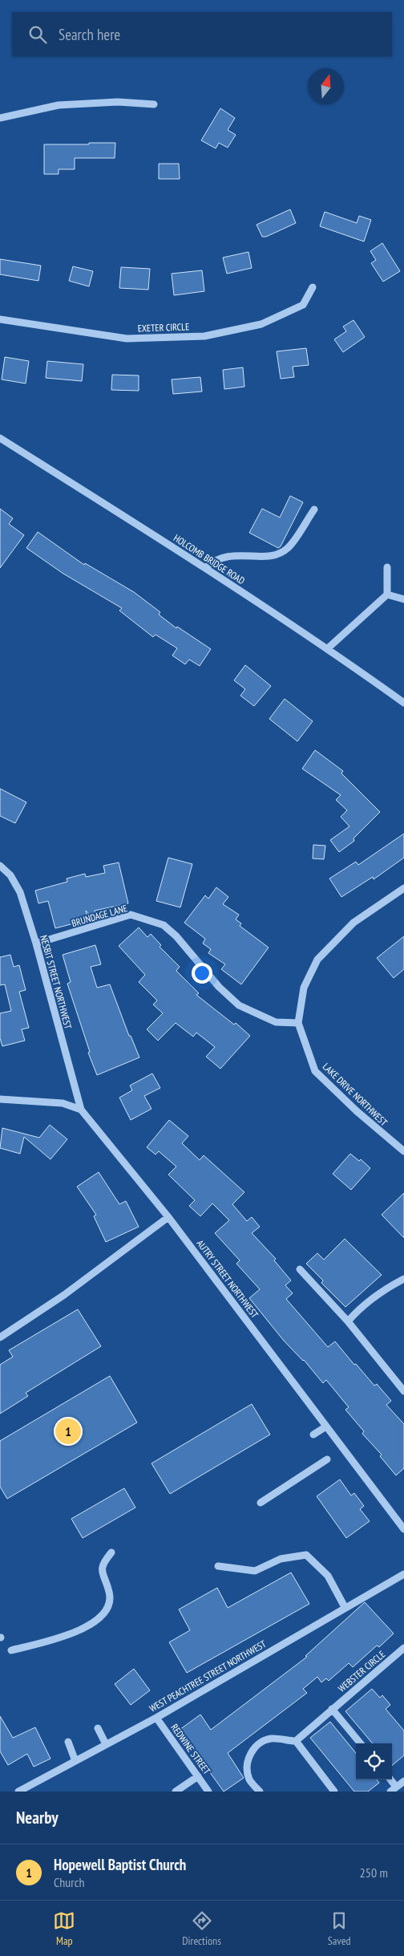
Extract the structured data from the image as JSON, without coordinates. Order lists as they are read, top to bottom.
{
  "streets": {
    "street": [
      "EXETER CIRCLE",
      "HOLCOMB BRIDGE ROAD",
      "BRUNDAGE LANE",
      "NESBIT STREET NORTHWEST",
      "LAKE DRIVE NORTHWEST",
      "AUTRY STREET NORTHWEST",
      "WEBSTER CIRCLE",
      "WEST PEACHTREE STREET NORTHWEST",
      "REDWINE STREET"
    ]
  },
  "crossings": [
    ["BRUNDAGE LANE", "NESBIT STREET NORTHWEST"],
    ["BRUNDAGE LANE", "LAKE DRIVE NORTHWEST"],
    ["NESBIT STREET NORTHWEST", "AUTRY STREET NORTHWEST"],
    ["WEST PEACHTREE STREET NORTHWEST", "REDWINE STREET"]
  ],
  "north": "top",
  "page": {
    "search": "Search here",
    "pins": "1",
    "heading": "Nearby",
    "list": [
      {
        "mark": "1",
        "name": "Hopewell Baptist Church",
        "note": "Church",
        "value": "250 m"
      }
    ],
    "nav": ["Map", "Directions", "Saved"]
  }
}
